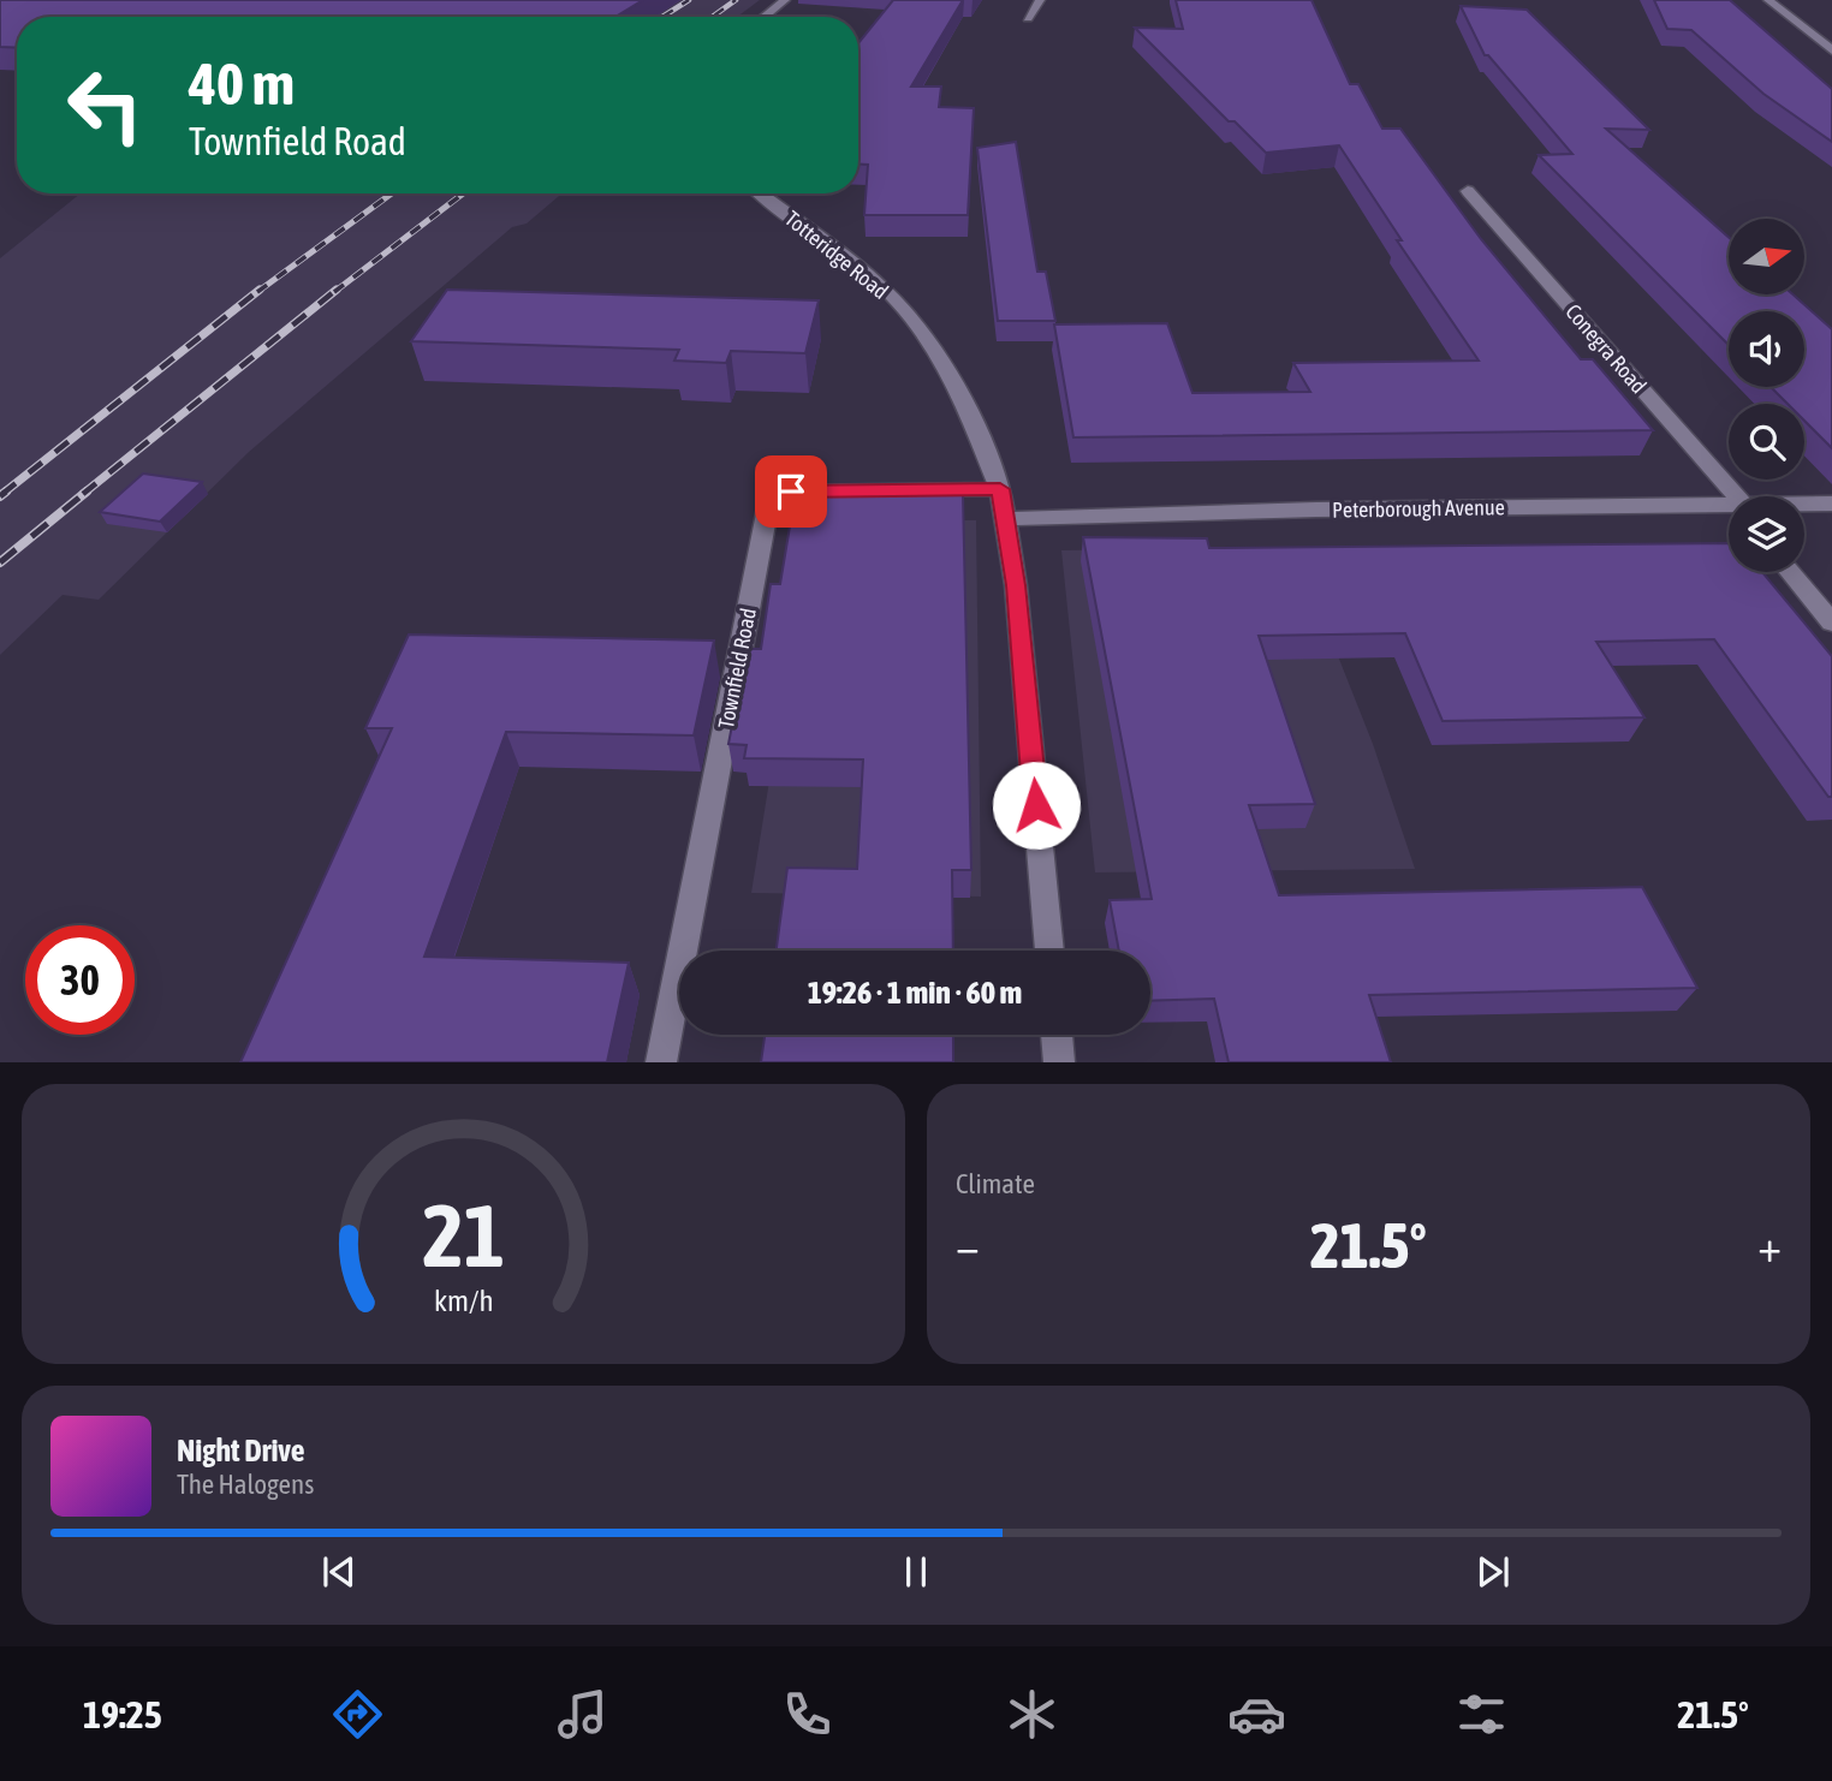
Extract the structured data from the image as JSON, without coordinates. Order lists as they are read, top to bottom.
{
  "streets": {
    "street": [
      "Totteridge Road",
      "Conegra Road",
      "Peterborough Avenue",
      "Townfield Road"
    ]
  },
  "crossings": [
    ["Totteridge Road", "Peterborough Avenue"],
    ["Totteridge Road", "Townfield Road"]
  ],
  "north": "right",
  "page": {
    "turn": ["40 m", "Townfield Road"],
    "limit": "30",
    "trip": "19:26 · 1 min · 60 m",
    "tile": "Climate",
    "heat": ["−", "21.5°", "+"],
    "song": ["Night Drive", "The Halogens"],
    "tabs": ["19:25", "21.5°"],
    "gauge": ["21", "km/h"]
  }
}
